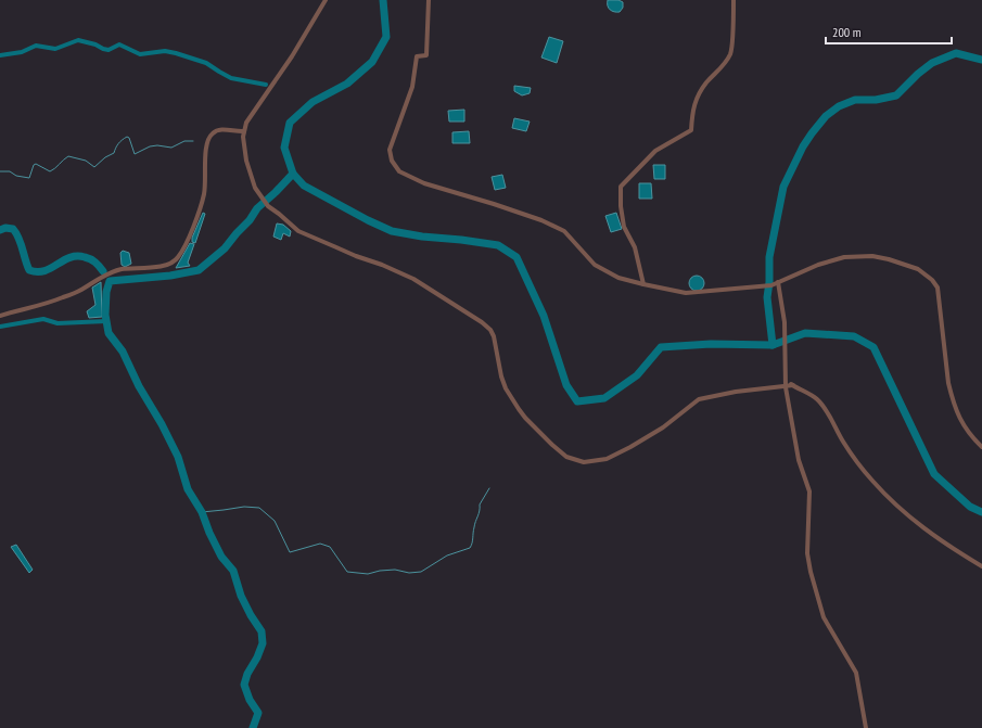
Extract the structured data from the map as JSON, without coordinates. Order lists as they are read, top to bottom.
{
  "scale_bar": "200 m"
}
